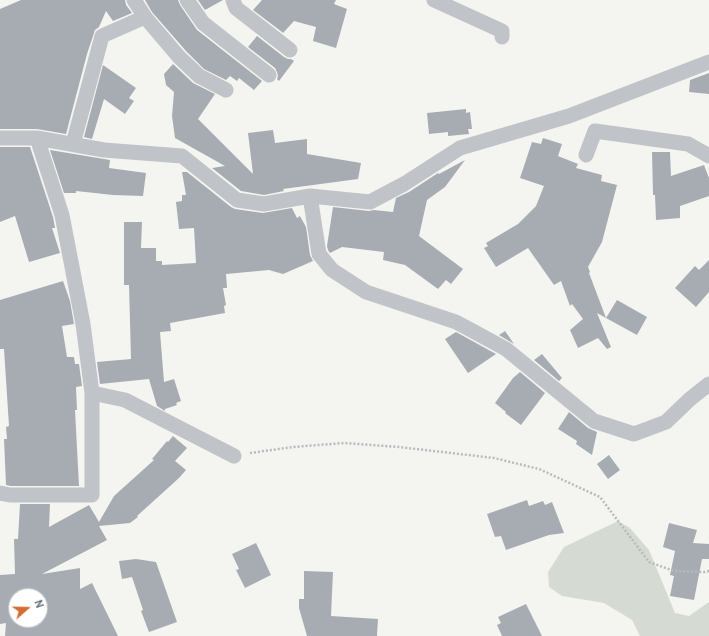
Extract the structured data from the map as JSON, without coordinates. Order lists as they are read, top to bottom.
{
  "north": "right"
}
